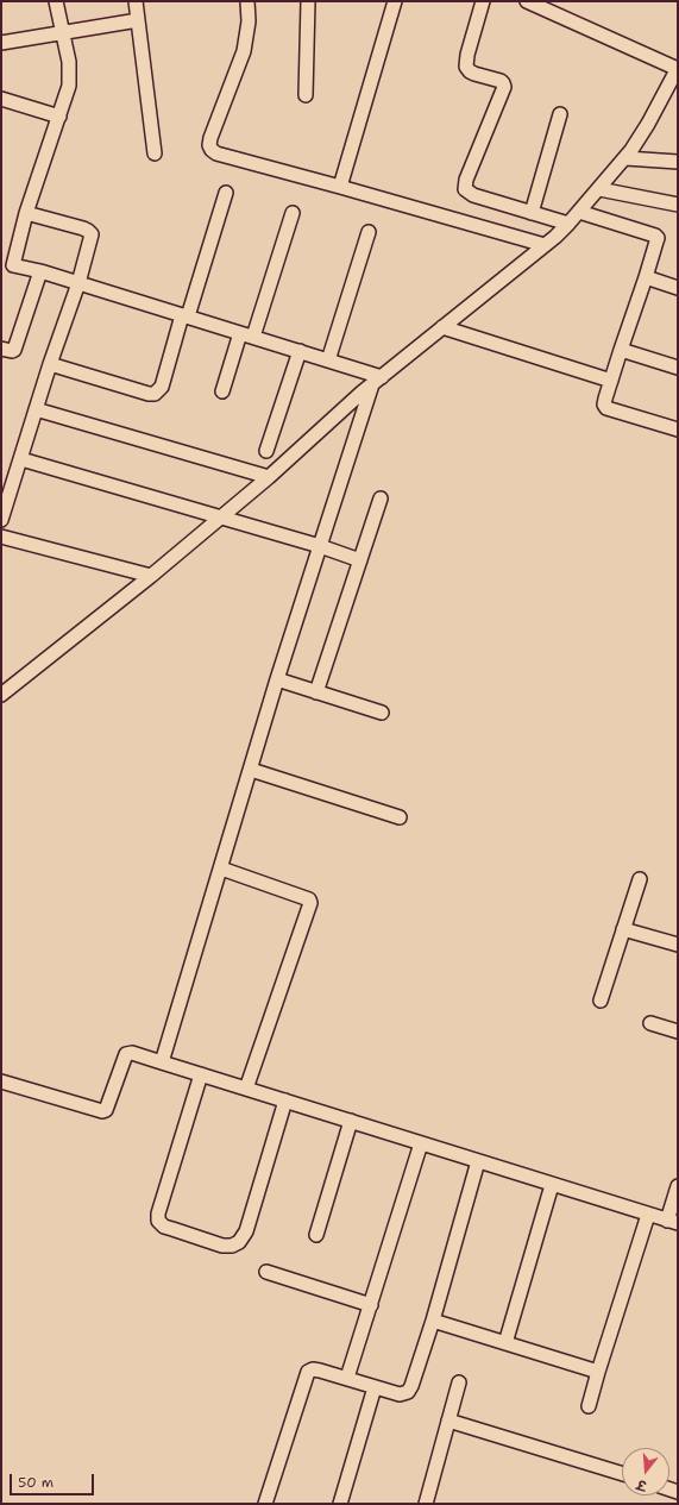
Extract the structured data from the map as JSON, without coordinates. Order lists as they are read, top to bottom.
{
  "scale_bar": "50 m",
  "north": "bottom"
}
